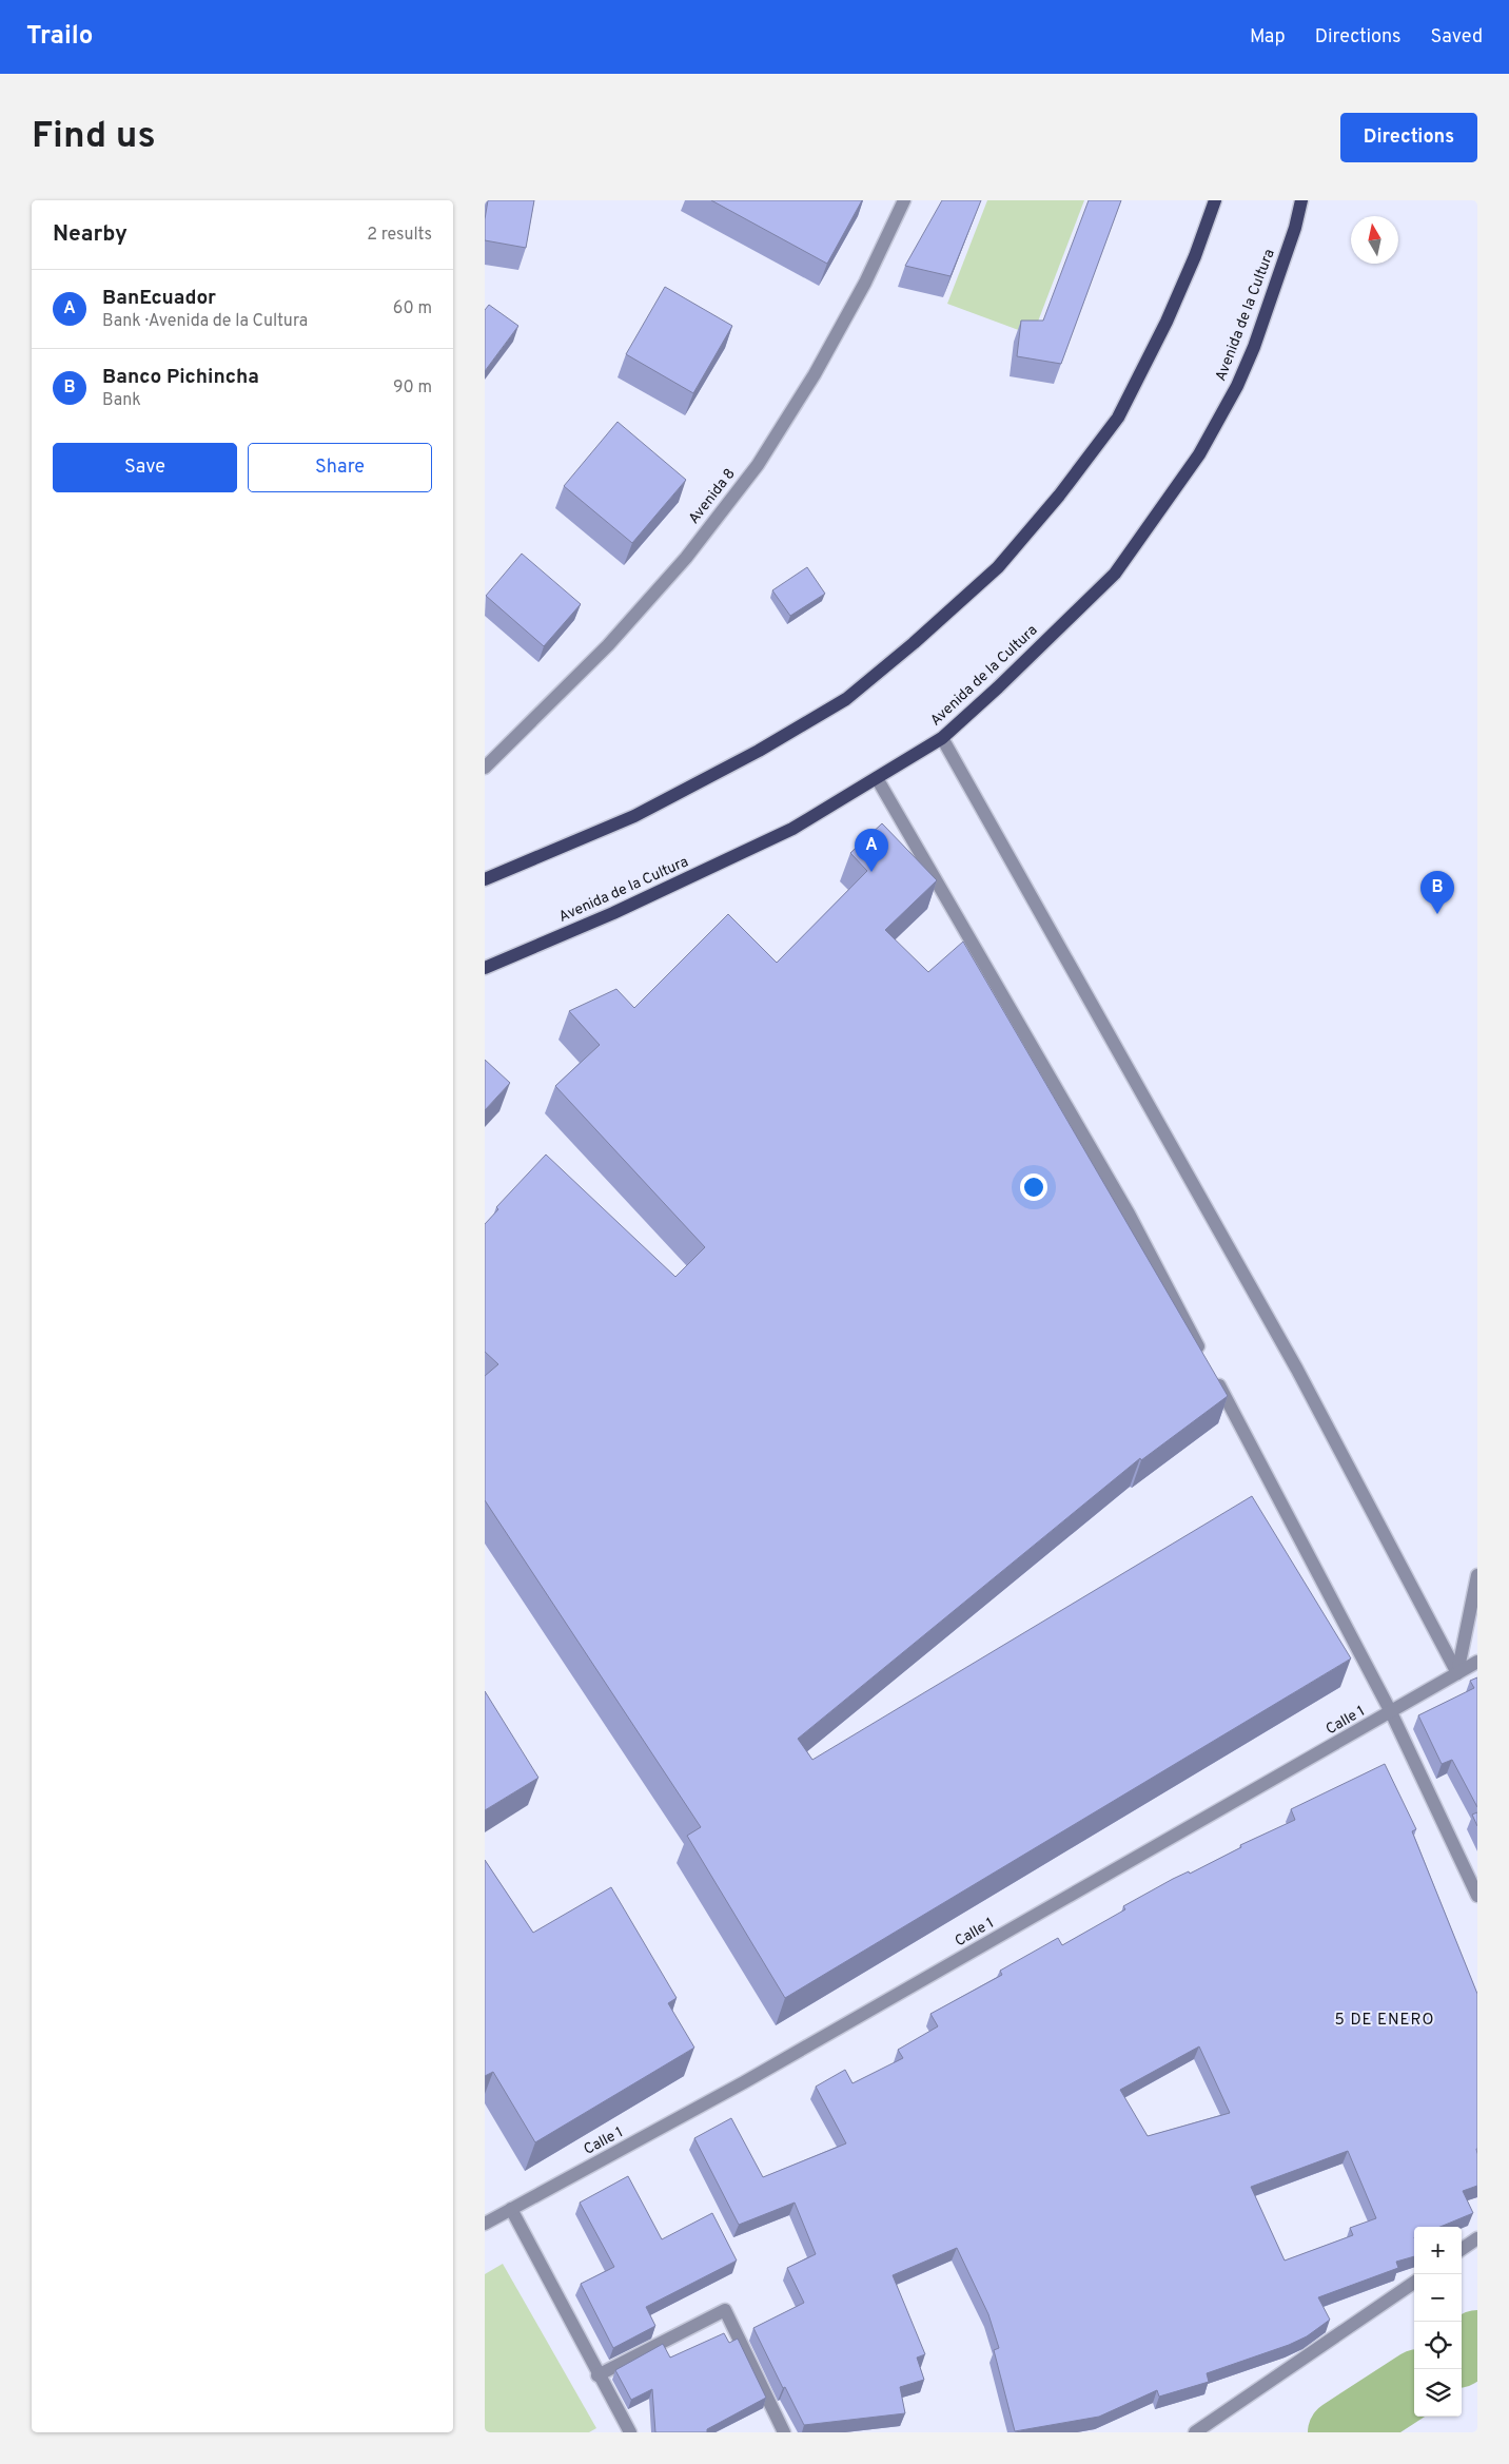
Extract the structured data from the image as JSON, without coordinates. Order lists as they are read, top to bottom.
{
  "streets": {
    "main road": ["Avenida de la Cultura"],
    "street": ["Avenida 8", "Calle 1"]
  },
  "districts": ["5 DE ENERO"],
  "north": "top",
  "page": {
    "header": "Trailo",
    "nav": ["Map", "Directions", "Saved"],
    "buttons": [
      "Directions",
      ["Save", "Share"]
    ],
    "title": "Find us",
    "heading": ["Nearby", "2 results"],
    "list": [
      {
        "mark": "A",
        "name": "BanEcuador",
        "note": "Bank · Avenida de la Cultura",
        "value": "60 m"
      },
      {
        "mark": "B",
        "name": "Banco Pichincha",
        "note": "Bank",
        "value": "90 m"
      }
    ],
    "pins": ["A", "B"],
    "map_buttons": ["+", "−"]
  }
}
